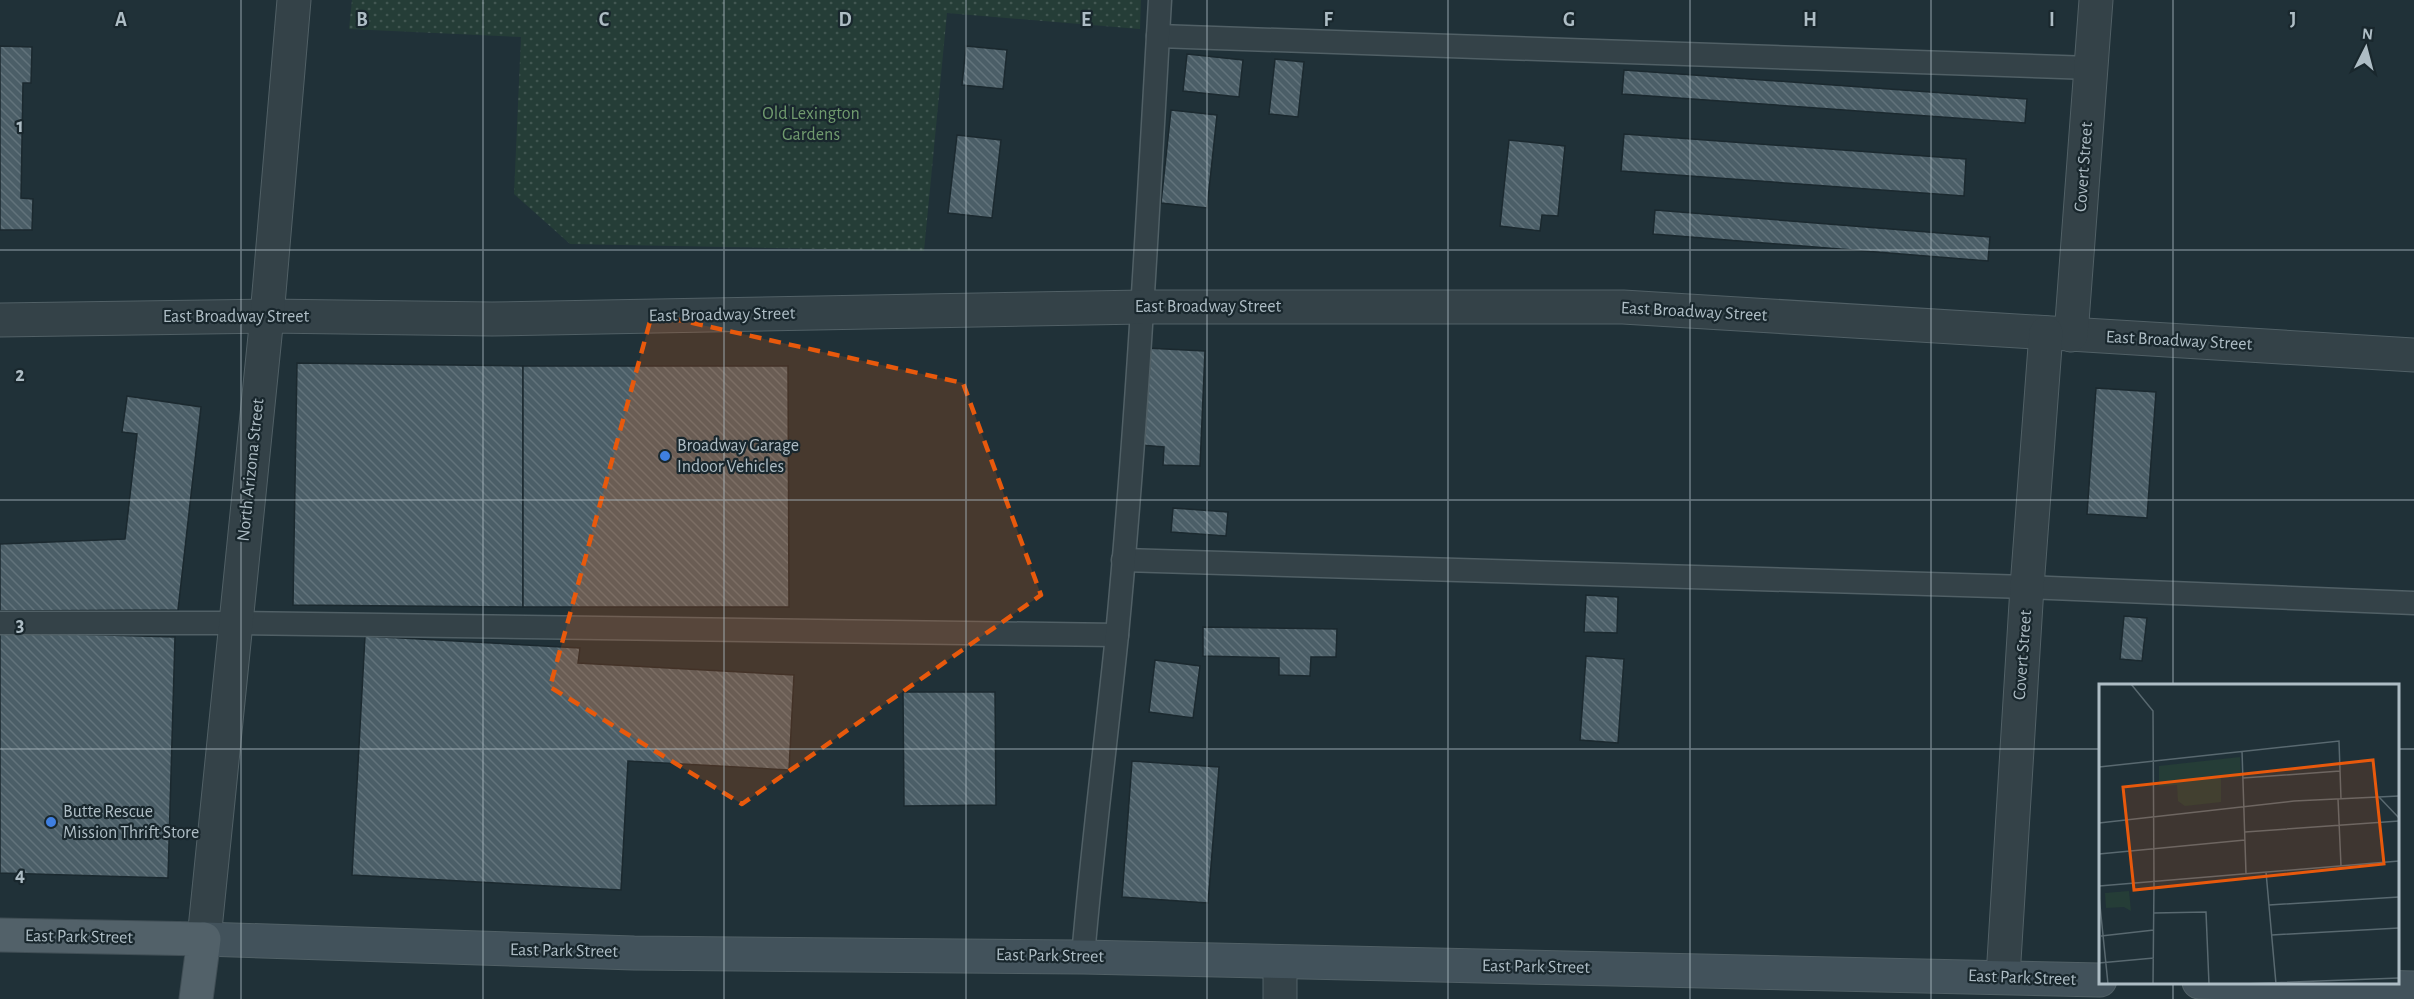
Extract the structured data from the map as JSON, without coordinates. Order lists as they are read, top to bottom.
{
  "streets": {
    "main road": ["East Park Street"],
    "street": ["Covert Street", "East Broadway Street", "North Arizona Street"]
  },
  "crossings": [
    ["Covert Street", "East Broadway Street"],
    ["Covert Street", "East Park Street"],
    ["East Broadway Street", "North Arizona Street"],
    ["North Arizona Street", "East Park Street"]
  ],
  "parks": ["Old Lexington Gardens"],
  "places": ["Broadway Garage Indoor Vehicles", "Butte Rescue Mission Thrift Store"],
  "north": "top",
  "grid": {
    "columns": [
      "A",
      "B",
      "C",
      "D",
      "E",
      "F",
      "G",
      "H",
      "I",
      "J"
    ],
    "rows": [
      "1",
      "2",
      "3",
      "4"
    ]
  }
}
